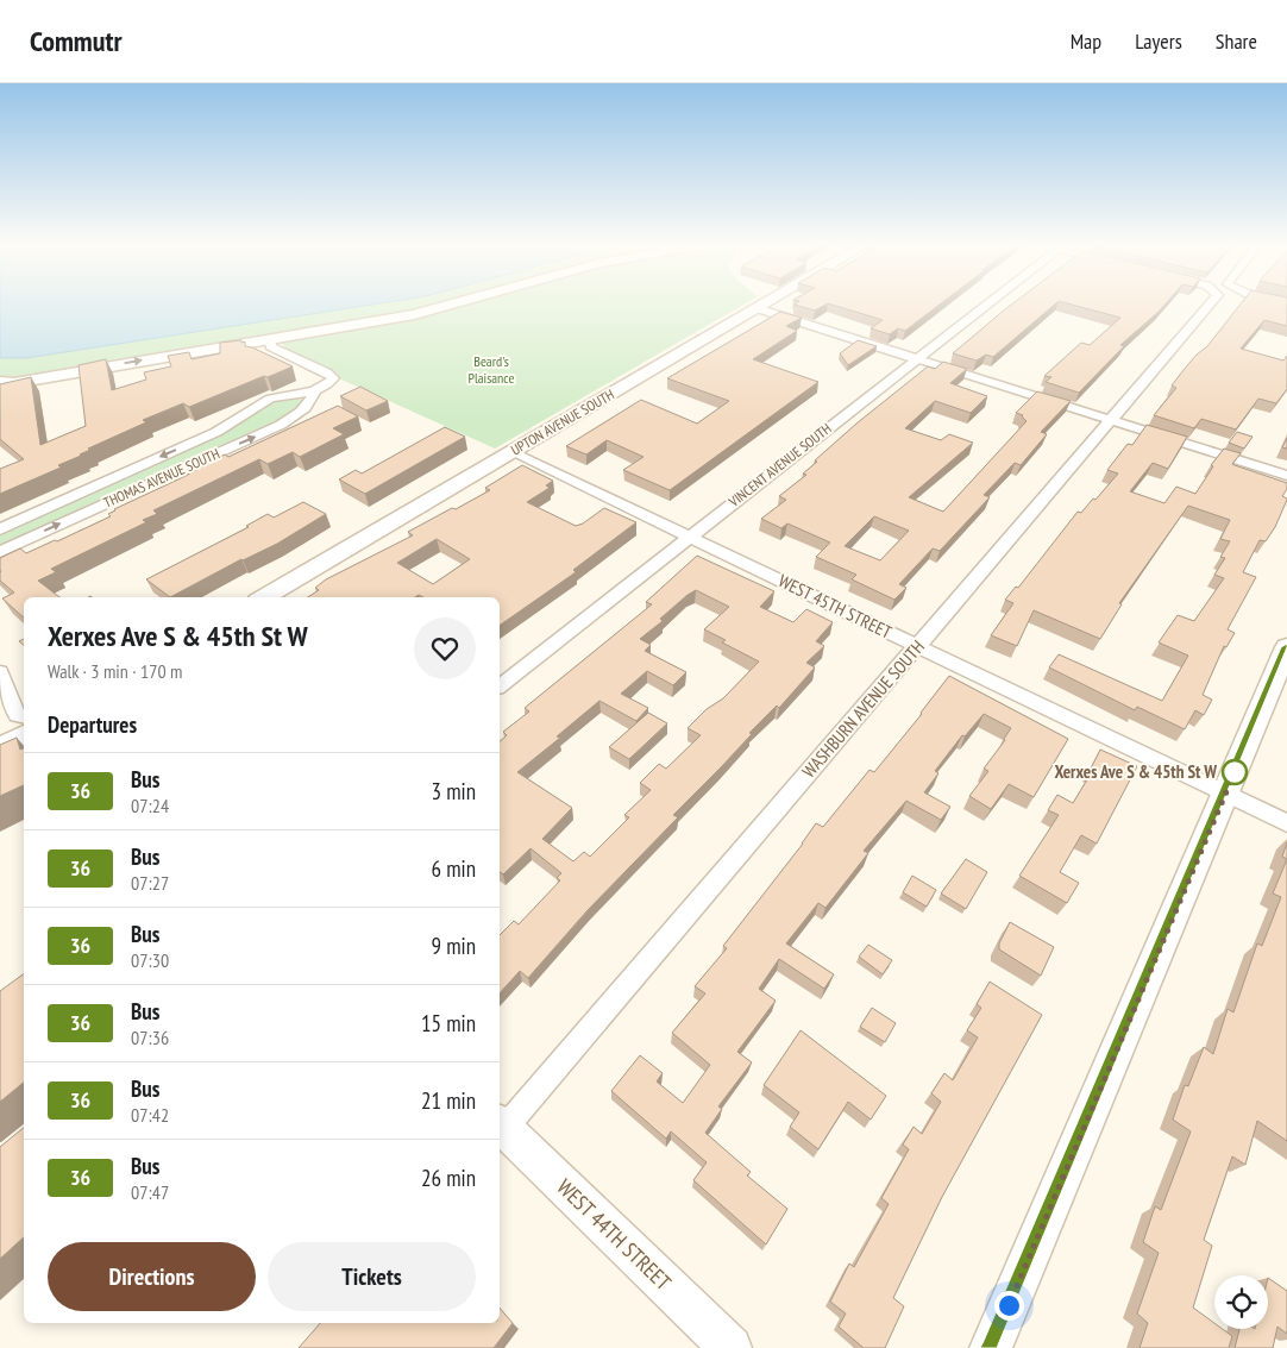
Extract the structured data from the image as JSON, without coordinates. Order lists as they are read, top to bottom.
{
  "streets": {
    "street": [
      "UPTON AVENUE SOUTH",
      "VINCENT AVENUE SOUTH",
      "THOMAS AVENUE SOUTH",
      "WEST 45TH STREET",
      "WASHBURN AVENUE SOUTH",
      "WEST 44TH STREET"
    ]
  },
  "crossings": [
    ["UPTON AVENUE SOUTH", "WEST 45TH STREET"],
    ["VINCENT AVENUE SOUTH", "WEST 45TH STREET"],
    ["WEST 45TH STREET", "WASHBURN AVENUE SOUTH"],
    ["WASHBURN AVENUE SOUTH", "WEST 44TH STREET"]
  ],
  "parks": ["Beard's Plaisance"],
  "places": ["Xerxes Ave S & 45th St W"],
  "lines": ["bus line 36"],
  "page": {
    "header": "Commutr",
    "nav": ["Map", "Layers", "Share"],
    "heading": [
      ["Xerxes Ave S & 45th St W", "Walk · 3 min · 170 m"],
      "Departures"
    ],
    "list": [
      {
        "mark": "36",
        "name": "Bus",
        "note": "07:24",
        "value": "3 min"
      },
      {
        "mark": "36",
        "name": "Bus",
        "note": "07:27",
        "value": "6 min"
      },
      {
        "mark": "36",
        "name": "Bus",
        "note": "07:30",
        "value": "9 min"
      },
      {
        "mark": "36",
        "name": "Bus",
        "note": "07:36",
        "value": "15 min"
      },
      {
        "mark": "36",
        "name": "Bus",
        "note": "07:42",
        "value": "21 min"
      },
      {
        "mark": "36",
        "name": "Bus",
        "note": "07:47",
        "value": "26 min"
      }
    ],
    "buttons": ["Directions", "Tickets"]
  }
}
